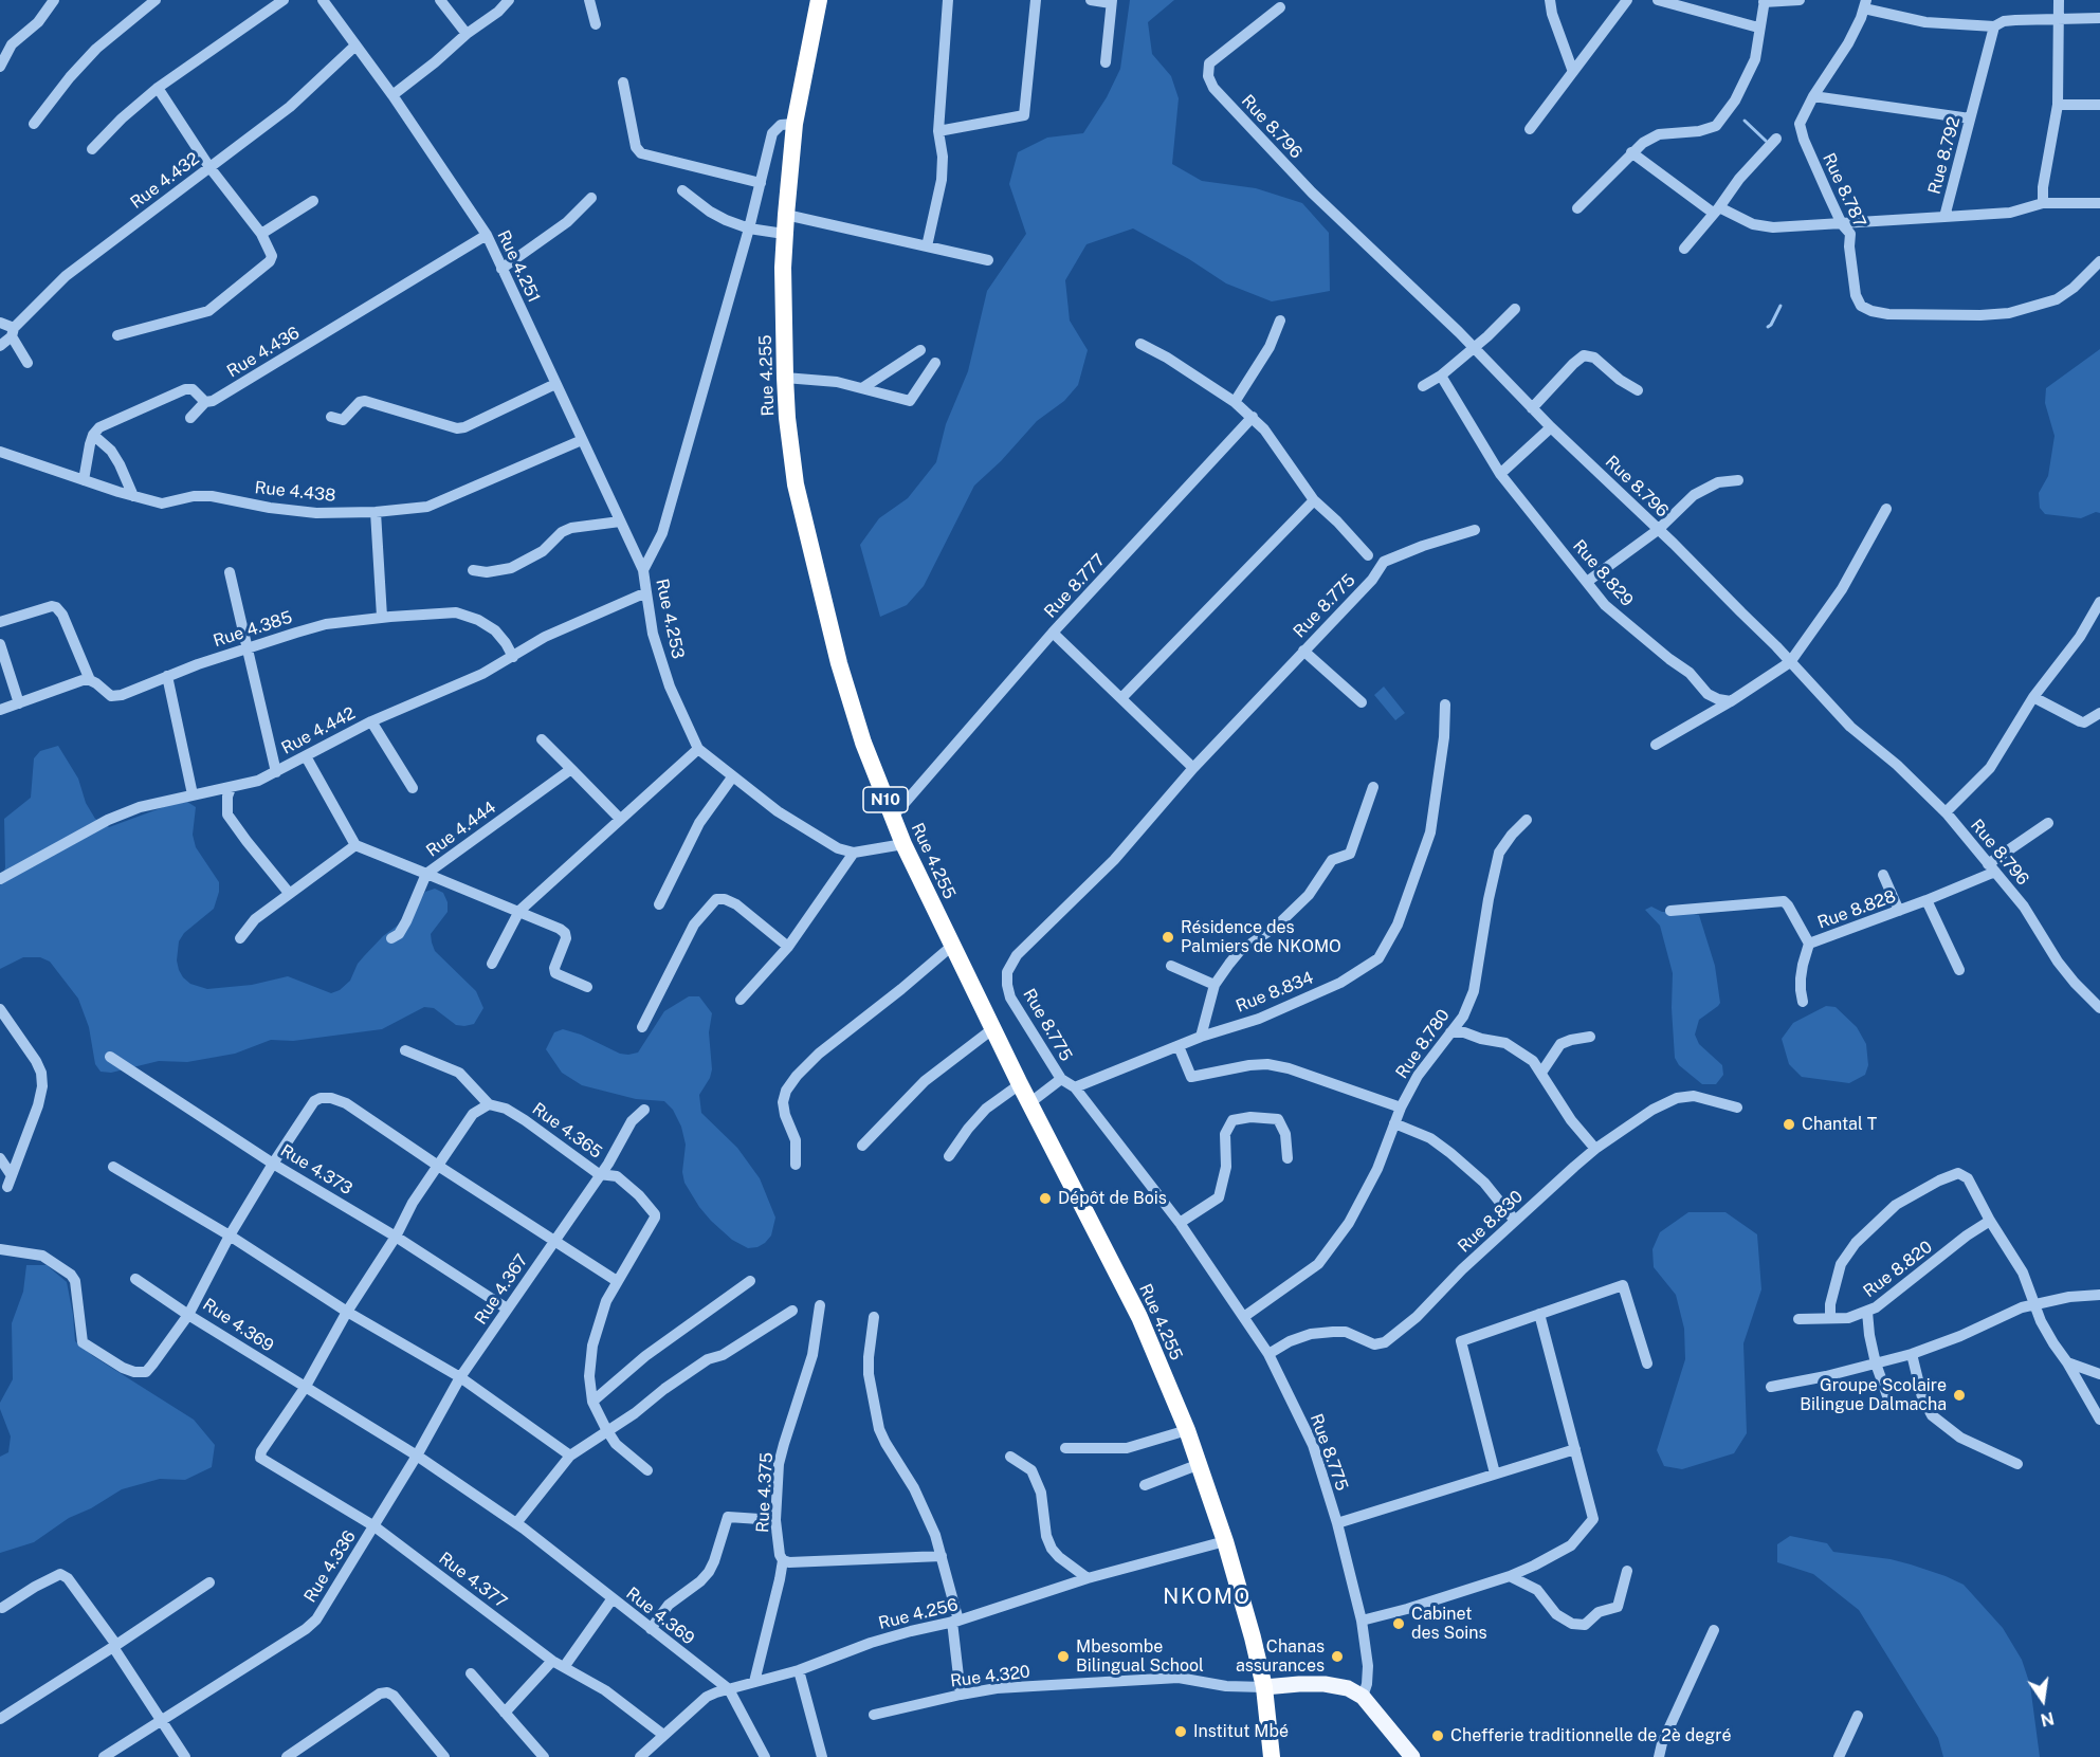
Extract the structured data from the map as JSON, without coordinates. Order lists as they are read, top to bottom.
{
  "streets": {
    "highway": ["Rue 4.255", "N10"],
    "street": [
      "Rue 8.796",
      "Rue 8.792",
      "Rue 4.432",
      "Rue 8.787",
      "Rue 4.251",
      "Rue 4.436",
      "Rue 4.438",
      "Rue 8.829",
      "Rue 8.777",
      "Rue 8.775",
      "Rue 4.253",
      "Rue 4.385",
      "Rue 4.442",
      "Rue 4.444",
      "Rue 8.828",
      "Rue 8.834",
      "Rue 8.780",
      "Rue 4.365",
      "Rue 4.373",
      "Rue 8.830",
      "Rue 8.820",
      "Rue 4.367",
      "Rue 4.369",
      "Rue 4.375",
      "Rue 4.336",
      "Rue 4.377",
      "Rue 4.256",
      "Rue 4.320"
    ]
  },
  "crossings": [
    ["Rue 8.796", "Rue 8.828"],
    ["Rue 8.792", "Rue 8.787"],
    ["Rue 4.432", "Rue 4.251"],
    ["Rue 4.251", "Rue 4.436"],
    ["Rue 4.251", "Rue 4.438"],
    ["Rue 4.251", "Rue 4.253"],
    ["Rue 4.255", "Rue 4.253"],
    ["Rue 4.255", "N10"],
    ["Rue 4.255", "Rue 4.256"],
    ["Rue 4.255", "Rue 4.320"],
    ["Rue 8.777", "Rue 8.775"],
    ["Rue 8.775", "Rue 8.834"],
    ["Rue 8.775", "Rue 8.780"],
    ["Rue 8.775", "Rue 8.830"],
    ["Rue 4.253", "Rue 4.442"],
    ["Rue 4.385", "Rue 4.442"],
    ["N10", "Rue 4.320"],
    ["Rue 4.365", "Rue 4.367"],
    ["Rue 4.365", "Rue 4.369"],
    ["Rue 4.373", "Rue 4.367"],
    ["Rue 4.373", "Rue 4.369"],
    ["Rue 4.367", "Rue 4.369"],
    ["Rue 4.367", "Rue 4.336"],
    ["Rue 4.369", "Rue 4.336"],
    ["Rue 4.369", "Rue 4.377"],
    ["Rue 4.369", "Rue 4.256"],
    ["Rue 4.375", "Rue 4.256"],
    ["Rue 4.336", "Rue 4.377"],
    ["Rue 4.377", "Rue 4.256"]
  ],
  "districts": ["NKOMO"],
  "places": [
    "Résidence des Palmiers de NKOMO",
    "Chantal T",
    "Dépôt de Bois",
    "Groupe Scolaire Bilingue Dalmacha",
    "Cabinet des Soins",
    "Mbesombe Bilingual School",
    "Chanas assurances",
    "Institut Mbé",
    "Chefferie traditionnelle de 2è degré"
  ],
  "north": "bottom"
}
